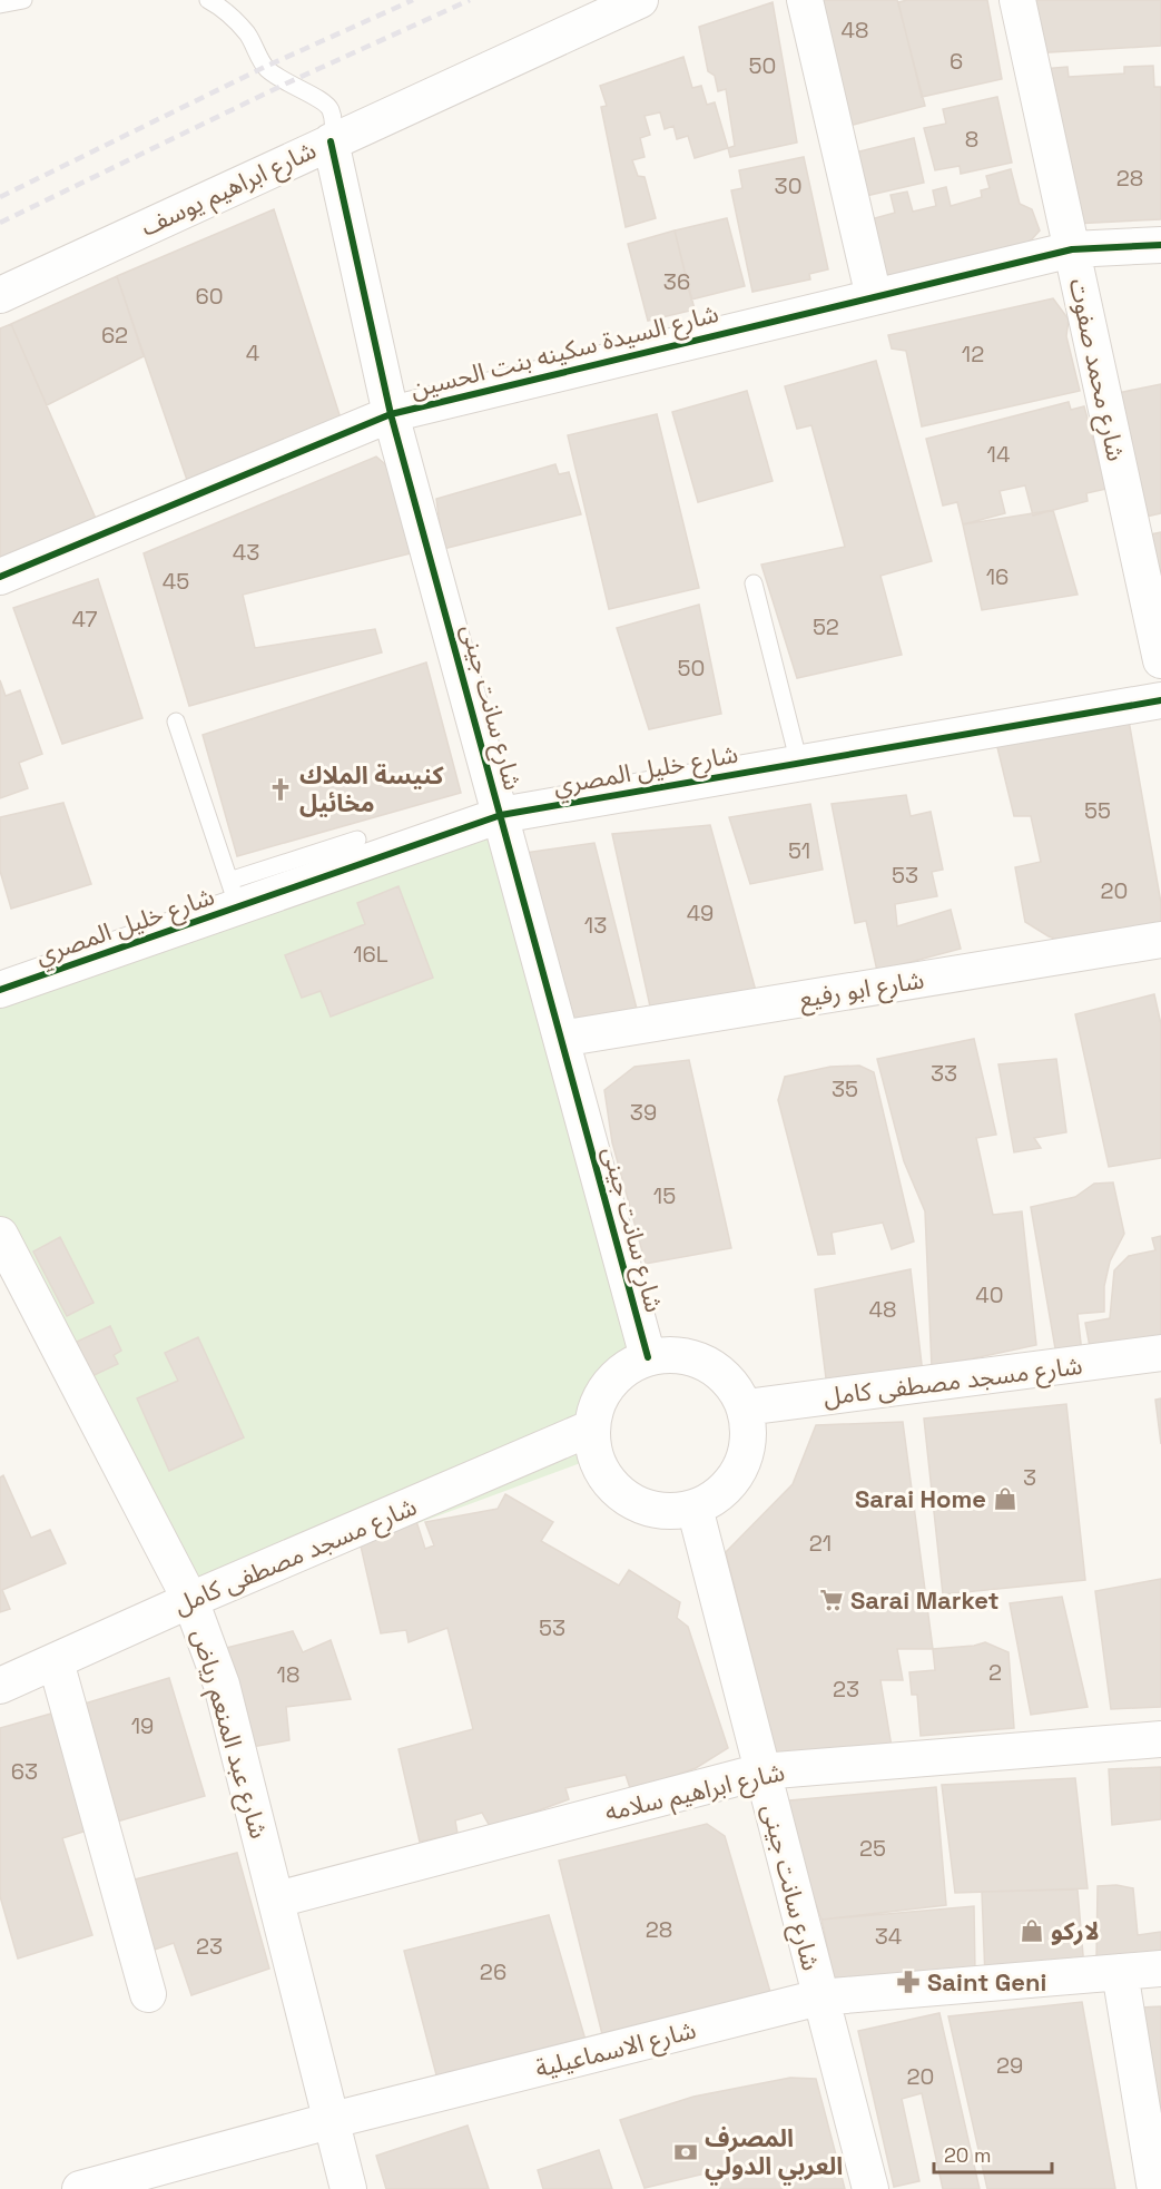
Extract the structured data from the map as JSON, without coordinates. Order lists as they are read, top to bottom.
{
  "streets": {
    "street": [
      "شارع ابراهيم يوسف",
      "شارع السيدة سكينه بنت الحسين",
      "شارع محمد صفوت",
      "شارع سانت جينى",
      "شارع خليل المصري",
      "شارع ابو رفيع",
      "شارع مسجد مصطفى كامل",
      "شارع عبد المنعم رياض",
      "شارع ابراهيم سلامه",
      "شارع الاسماعيلية"
    ]
  },
  "crossings": [
    ["شارع ابراهيم يوسف", "شارع سانت جينى"],
    ["شارع السيدة سكينه بنت الحسين", "شارع محمد صفوت"],
    ["شارع السيدة سكينه بنت الحسين", "شارع سانت جينى"],
    ["شارع سانت جينى", "شارع خليل المصري"],
    ["شارع سانت جينى", "شارع ابو رفيع"],
    ["شارع سانت جينى", "شارع مسجد مصطفى كامل"],
    ["شارع سانت جينى", "شارع ابراهيم سلامه"],
    ["شارع سانت جينى", "شارع الاسماعيلية"],
    ["شارع مسجد مصطفى كامل", "شارع عبد المنعم رياض"],
    ["شارع عبد المنعم رياض", "شارع ابراهيم سلامه"],
    ["شارع عبد المنعم رياض", "شارع الاسماعيلية"]
  ],
  "places": {
    "church": ["كنيسة الملاك مخائيل"],
    "shop": ["Sarai Home", "لاركو"],
    "supermarket": ["Sarai Market"],
    "pharmacy": ["Saint Geni"],
    "bank": ["المصرف العربي الدولي"]
  },
  "house_numbers": [
    "48",
    "6",
    "50",
    "8",
    "28",
    "30",
    "36",
    "60",
    "62",
    "4",
    "12",
    "14",
    "43",
    "16",
    "45",
    "47",
    "52",
    "50",
    "55",
    "51",
    "53",
    "20",
    "49",
    "13",
    "16L",
    "33",
    "35",
    "39",
    "15",
    "40",
    "48",
    "3",
    "21",
    "53",
    "2",
    "18",
    "23",
    "19",
    "63",
    "25",
    "28",
    "34",
    "23",
    "26",
    "29",
    "20"
  ],
  "scale_bar": "20 m"
}
